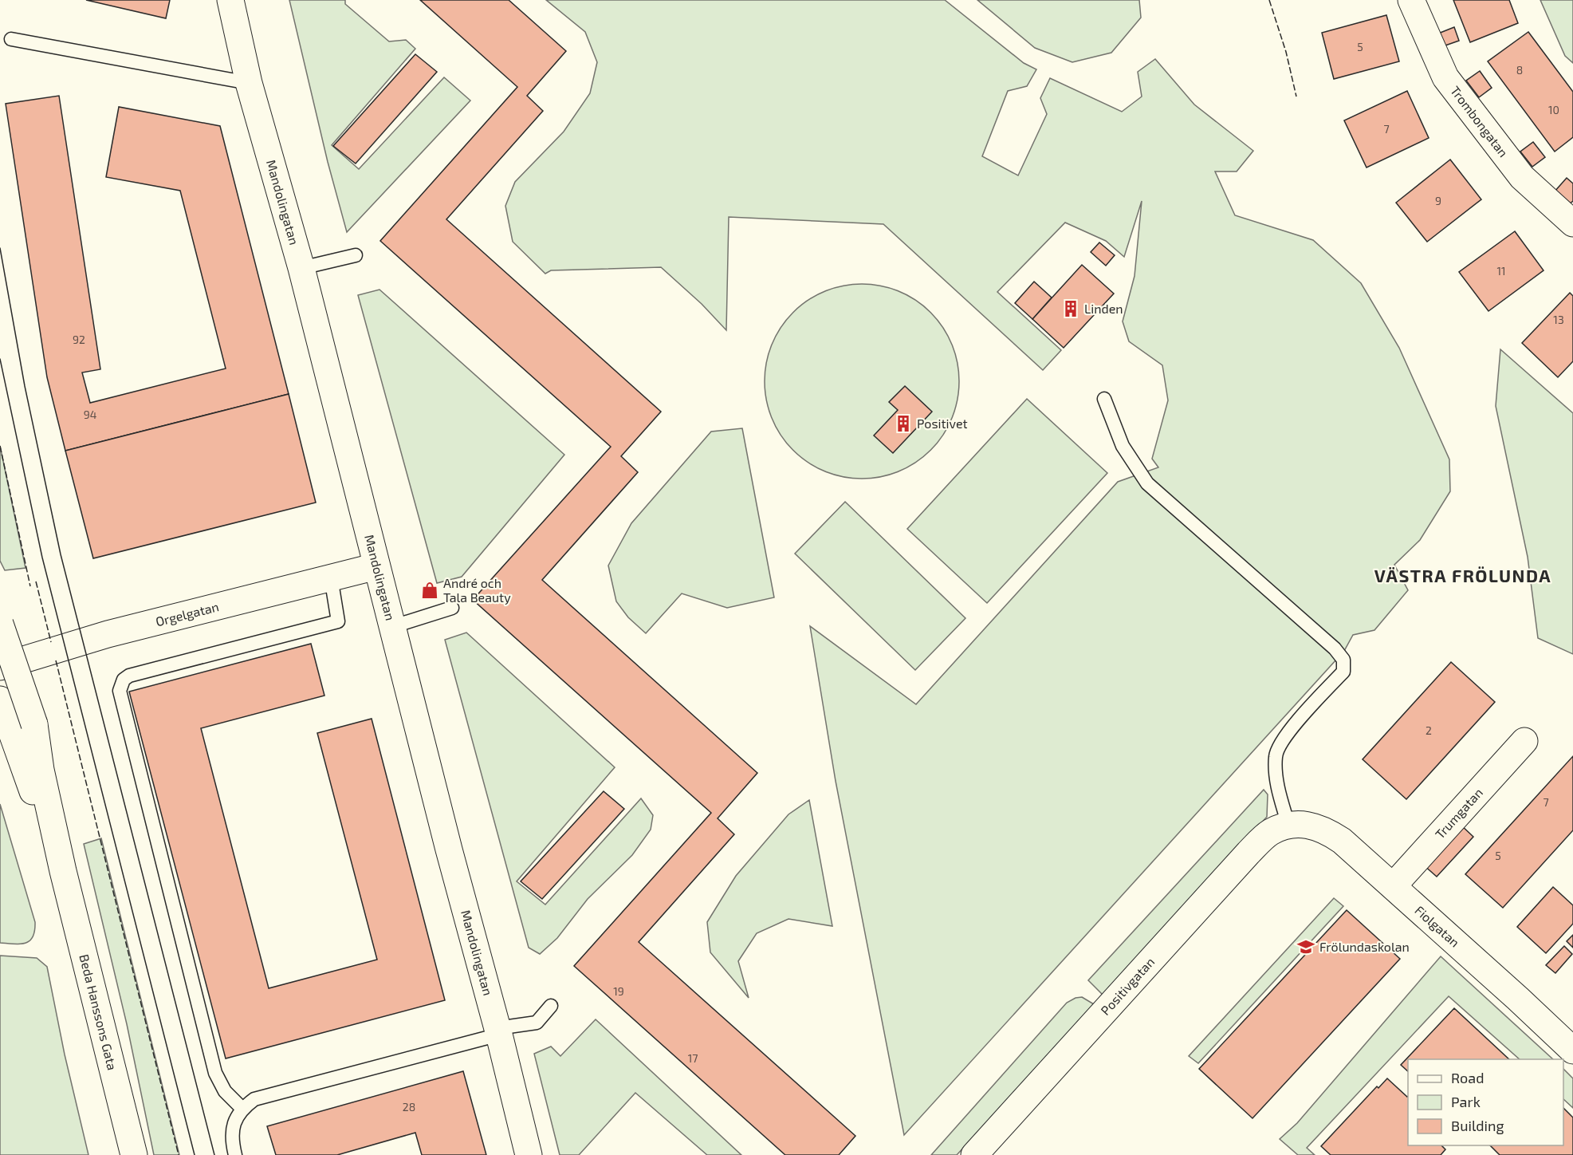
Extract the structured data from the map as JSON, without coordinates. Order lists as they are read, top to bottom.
{
  "streets": {
    "street": [
      "Trombongatan",
      "Mandolingatan",
      "Orgelgatan",
      "Trumgatan",
      "Fiolgatan",
      "Positivgatan",
      "Beda Hanssons Gata"
    ]
  },
  "crossings": [
    ["Mandolingatan", "Orgelgatan"],
    ["Trumgatan", "Fiolgatan"],
    ["Fiolgatan", "Positivgatan"]
  ],
  "districts": ["VÄSTRA FRÖLUNDA"],
  "places": {
    "building": ["Linden", "Positivet"],
    "shop": ["André och Tala Beauty"],
    "school or university": ["Frölundaskolan"]
  },
  "house_numbers": [
    "5",
    "8",
    "10",
    "7",
    "9",
    "11",
    "13",
    "92",
    "94",
    "2",
    "7",
    "5",
    "19",
    "17",
    "28"
  ],
  "legend": ["Road", "Park", "Building"]
}
